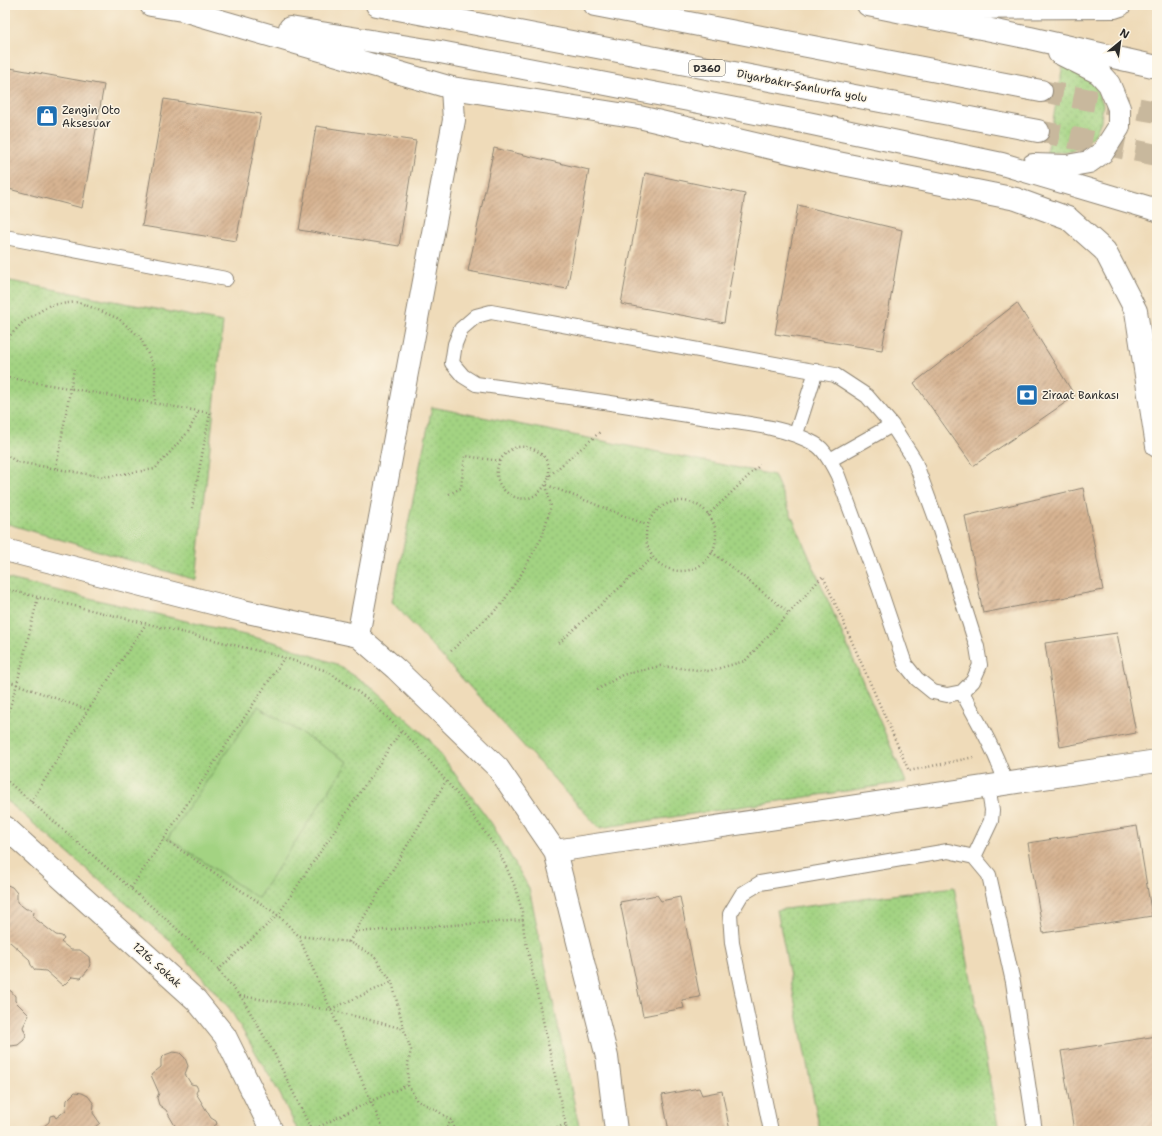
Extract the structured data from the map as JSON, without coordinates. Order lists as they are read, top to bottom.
{
  "streets": {
    "main road": ["D360", "Diyarbakır-Şanlıurfa yolu", "1216. Sokak"]
  },
  "places": {
    "shop": ["Zengin Oto Aksesuar"],
    "bank": ["Ziraat Bankası"]
  },
  "north": "top right"
}
